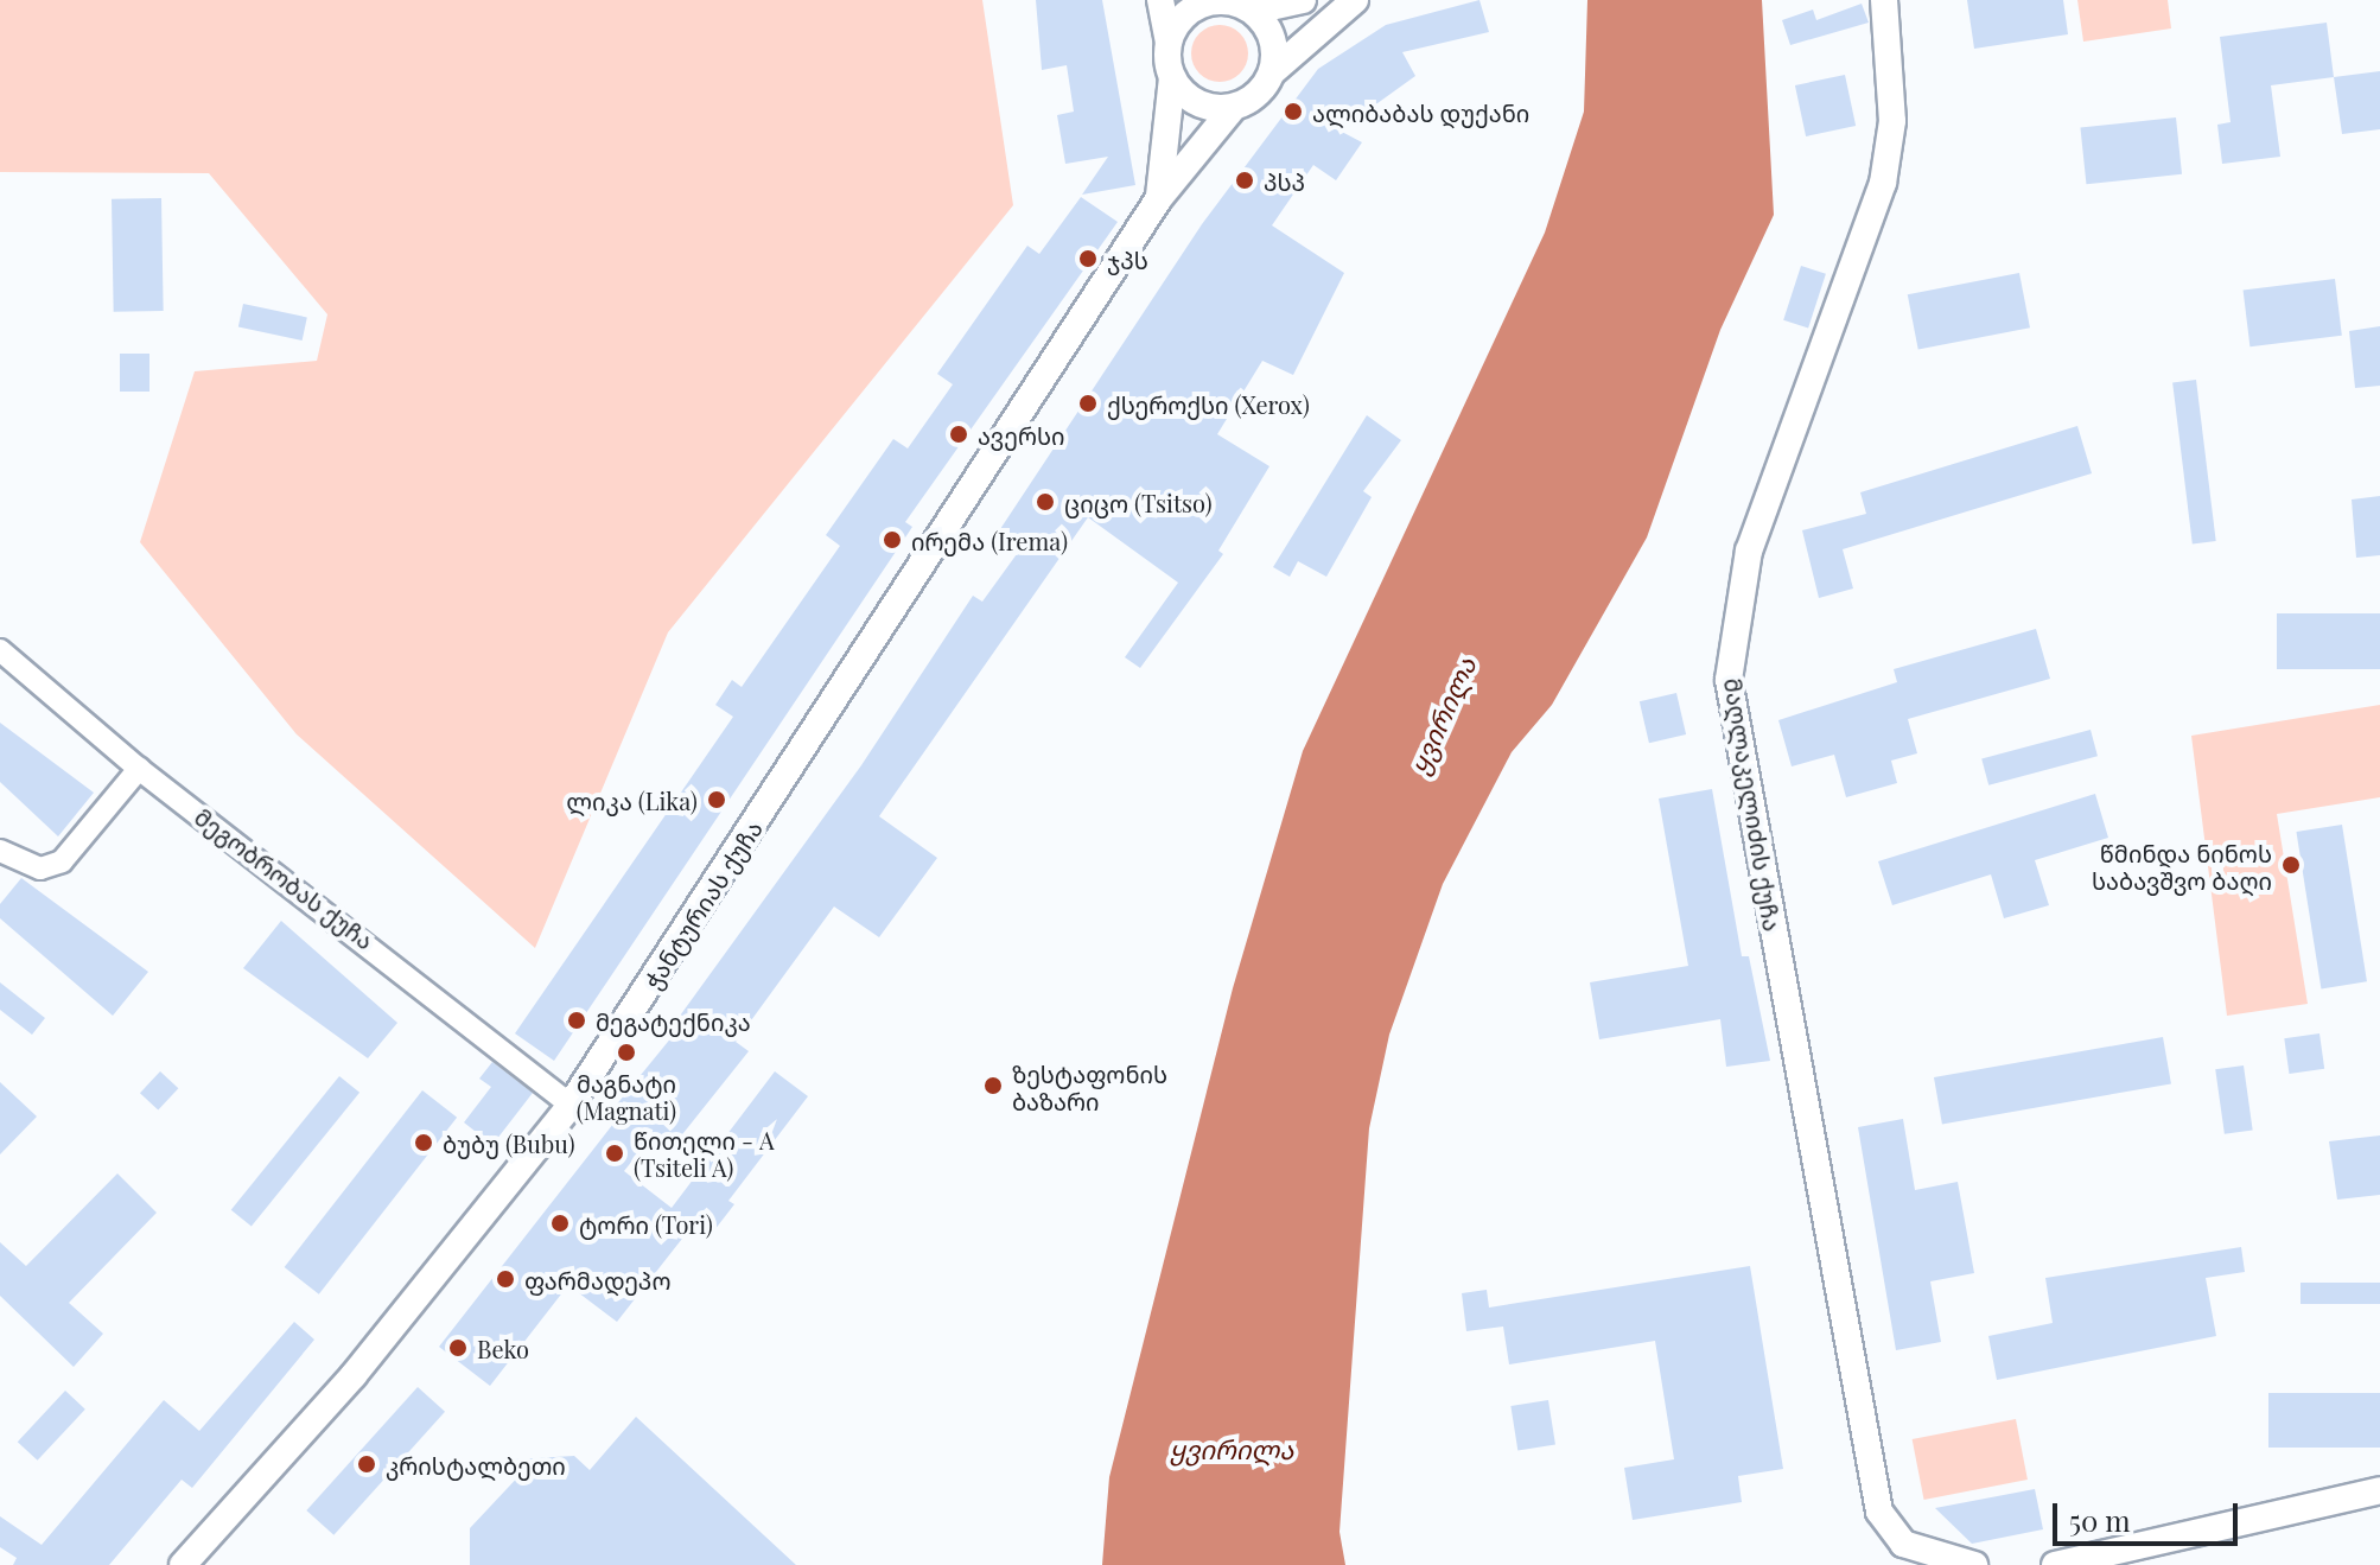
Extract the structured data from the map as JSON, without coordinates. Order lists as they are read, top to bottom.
{
  "streets": {
    "street": ["მაღლაკელიძის ქუჩა", "მეგობრობას ქუჩა", "ჭანტურიას ქუჩა"]
  },
  "crossings": [
    ["მეგობრობას ქუჩა", "ჭანტურიას ქუჩა"]
  ],
  "water": ["ყვირილა"],
  "places": [
    "ალიბაბას დუქანი",
    "პსპ",
    "ჯპს",
    "ქსეროქსი (Xerox)",
    "ავერსი",
    "ციცო (Tsitso)",
    "ირემა (Irema)",
    "ლიკა (Lika)",
    "წმინდა ნინოს საბავშვო ბაღი",
    "მეგატექნიკა",
    "მაგნატი (Magnati)",
    "ზესტაფონის ბაზარი",
    "ბუბუ (Bubu)",
    "წითელი - A (Tsiteli A)",
    "ტორი (Tori)",
    "ფარმადეპო",
    "Beko",
    "კრისტალბეთი"
  ],
  "scale_bar": "50 m"
}
